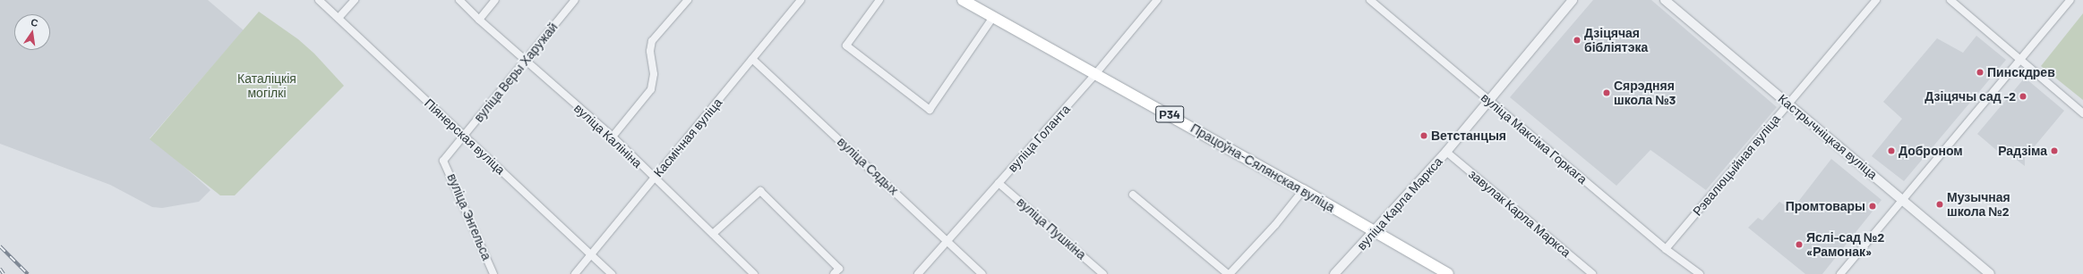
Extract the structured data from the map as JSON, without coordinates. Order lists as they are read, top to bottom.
{
  "streets": {
    "main road": ["Р34", "Працоўна-Сялянская вуліца"],
    "street": [
      "вуліца Веры Харужай",
      "вуліца Калініна",
      "Піянерская вуліца",
      "Кастрычніцкая вуліца",
      "Касмічная вуліца",
      "вуліца Голанта",
      "вуліца Максіма Горкага",
      "Рэвалюцыйная вуліца",
      "вуліца Сядых",
      "вуліца Карла Маркса",
      "завулак Карла Маркса",
      "вуліца Энгельса",
      "вуліца Пушкіна"
    ]
  },
  "crossings": [
    ["вуліца Веры Харужай", "вуліца Калініна"],
    ["вуліца Веры Харужай", "Піянерская вуліца"],
    ["вуліца Веры Харужай", "вуліца Энгельса"],
    ["вуліца Калініна", "Касмічная вуліца"],
    ["Піянерская вуліца", "Касмічная вуліца"],
    ["Кастрычніцкая вуліца", "Рэвалюцыйная вуліца"],
    ["Касмічная вуліца", "вуліца Сядых"],
    ["вуліца Голанта", "вуліца Сядых"],
    ["вуліца Голанта", "Працоўна-Сялянская вуліца"],
    ["вуліца Голанта", "вуліца Пушкіна"],
    ["вуліца Максіма Горкага", "Рэвалюцыйная вуліца"],
    ["вуліца Максіма Горкага", "вуліца Карла Маркса"],
    ["Працоўна-Сялянская вуліца", "вуліца Карла Маркса"],
    ["вуліца Карла Маркса", "завулак Карла Маркса"]
  ],
  "parks": ["Каталіцкія могілкі"],
  "places": [
    "Дзіцячая бібліятэка",
    "Пинскдрев",
    "Сярэдняя школа №3",
    "Дзіцячы сад -2",
    "Ветстанцыя",
    "Доброном",
    "Радзіма",
    "Музычная школа №2",
    "Промтовары",
    "Яслі-сад №2 «Рамонак»"
  ],
  "north": "top"
}
